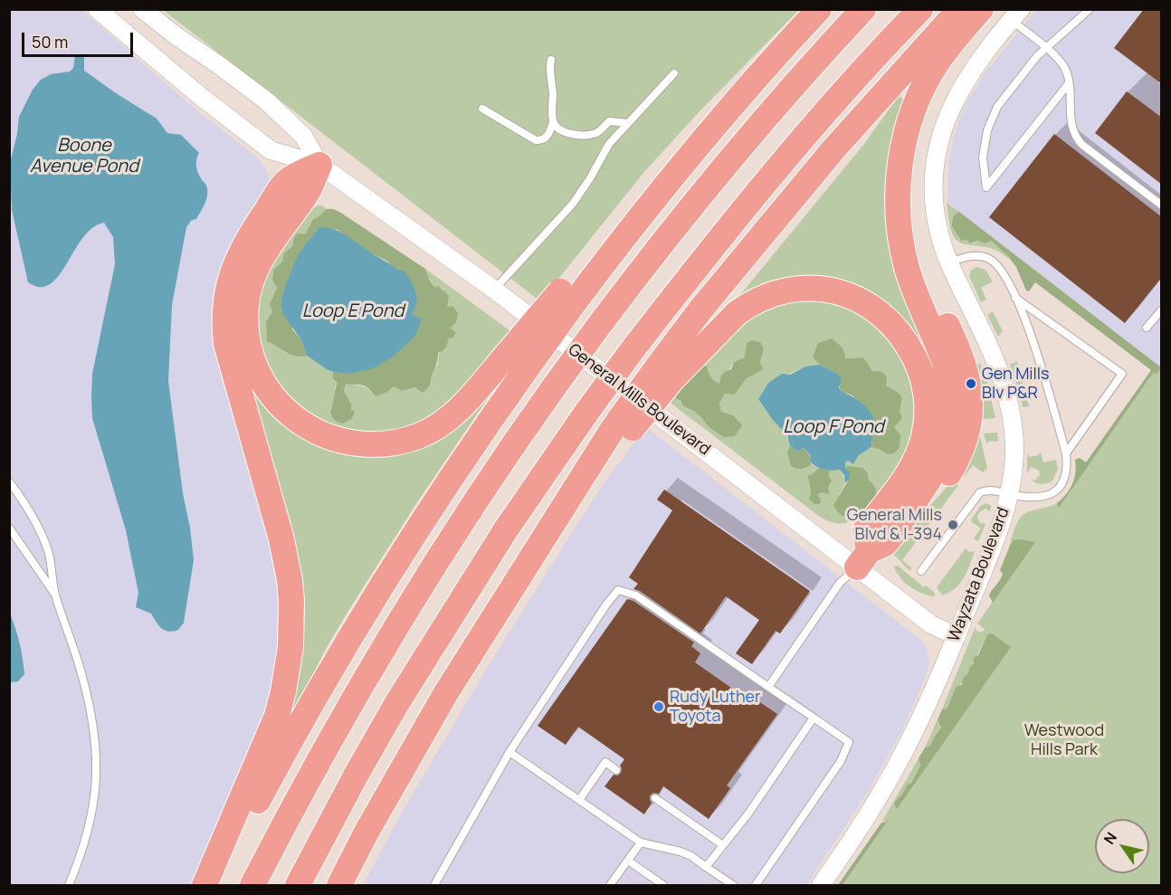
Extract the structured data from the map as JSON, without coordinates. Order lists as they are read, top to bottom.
{
  "streets": {
    "street": ["General Mills Boulevard", "Wayzata Boulevard"]
  },
  "crossings": [
    ["General Mills Boulevard", "Wayzata Boulevard"]
  ],
  "water": ["Boone Avenue Pond", "Loop E Pond", "Loop F Pond"],
  "parks": ["Westwood Hills Park"],
  "places": ["Gen Mills Blv P&R", "General Mills Blvd & I-394", "Rudy Luther Toyota"],
  "scale_bar": "50 m",
  "north": "top left"
}
